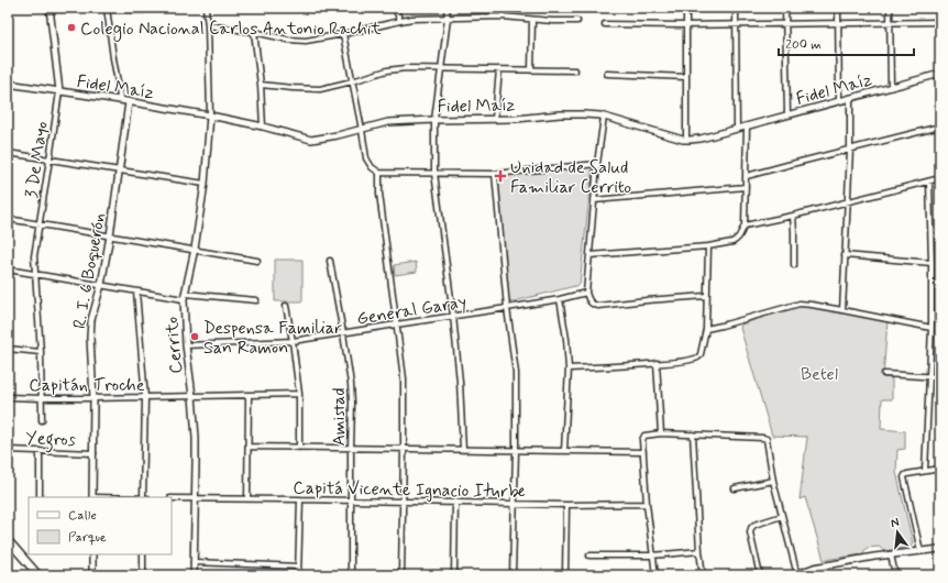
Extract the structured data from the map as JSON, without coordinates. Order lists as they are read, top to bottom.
{
  "streets": {
    "street": [
      "Fidel Maíz",
      "3 De Mayo",
      "R. I. 6 Boquerón",
      "General Garay",
      "Cerrito",
      "Capitán Troche",
      "Amistad",
      "Yegros",
      "Capitá Vicente Ignacio Iturbe"
    ]
  },
  "crossings": [
    ["Fidel Maíz", "3 De Mayo"],
    ["Fidel Maíz", "R. I. 6 Boquerón"],
    ["Fidel Maíz", "Cerrito"],
    ["3 De Mayo", "Capitán Troche"],
    ["R. I. 6 Boquerón", "Capitán Troche"],
    ["R. I. 6 Boquerón", "Yegros"],
    ["General Garay", "Cerrito"],
    ["General Garay", "Amistad"],
    ["Cerrito", "Capitán Troche"],
    ["Cerrito", "Capitá Vicente Ignacio Iturbe"],
    ["Amistad", "Capitá Vicente Ignacio Iturbe"]
  ],
  "parks": ["Betel"],
  "places": {
    "other": ["Colegio Nacional Carlos Antonio Rachit", "Despensa Familiar San Ramon"],
    "health": ["Unidad de Salud Familiar Cerrito"]
  },
  "legend": ["Calle", "Parque"],
  "scale_bar": "200 m",
  "north": "top"
}
